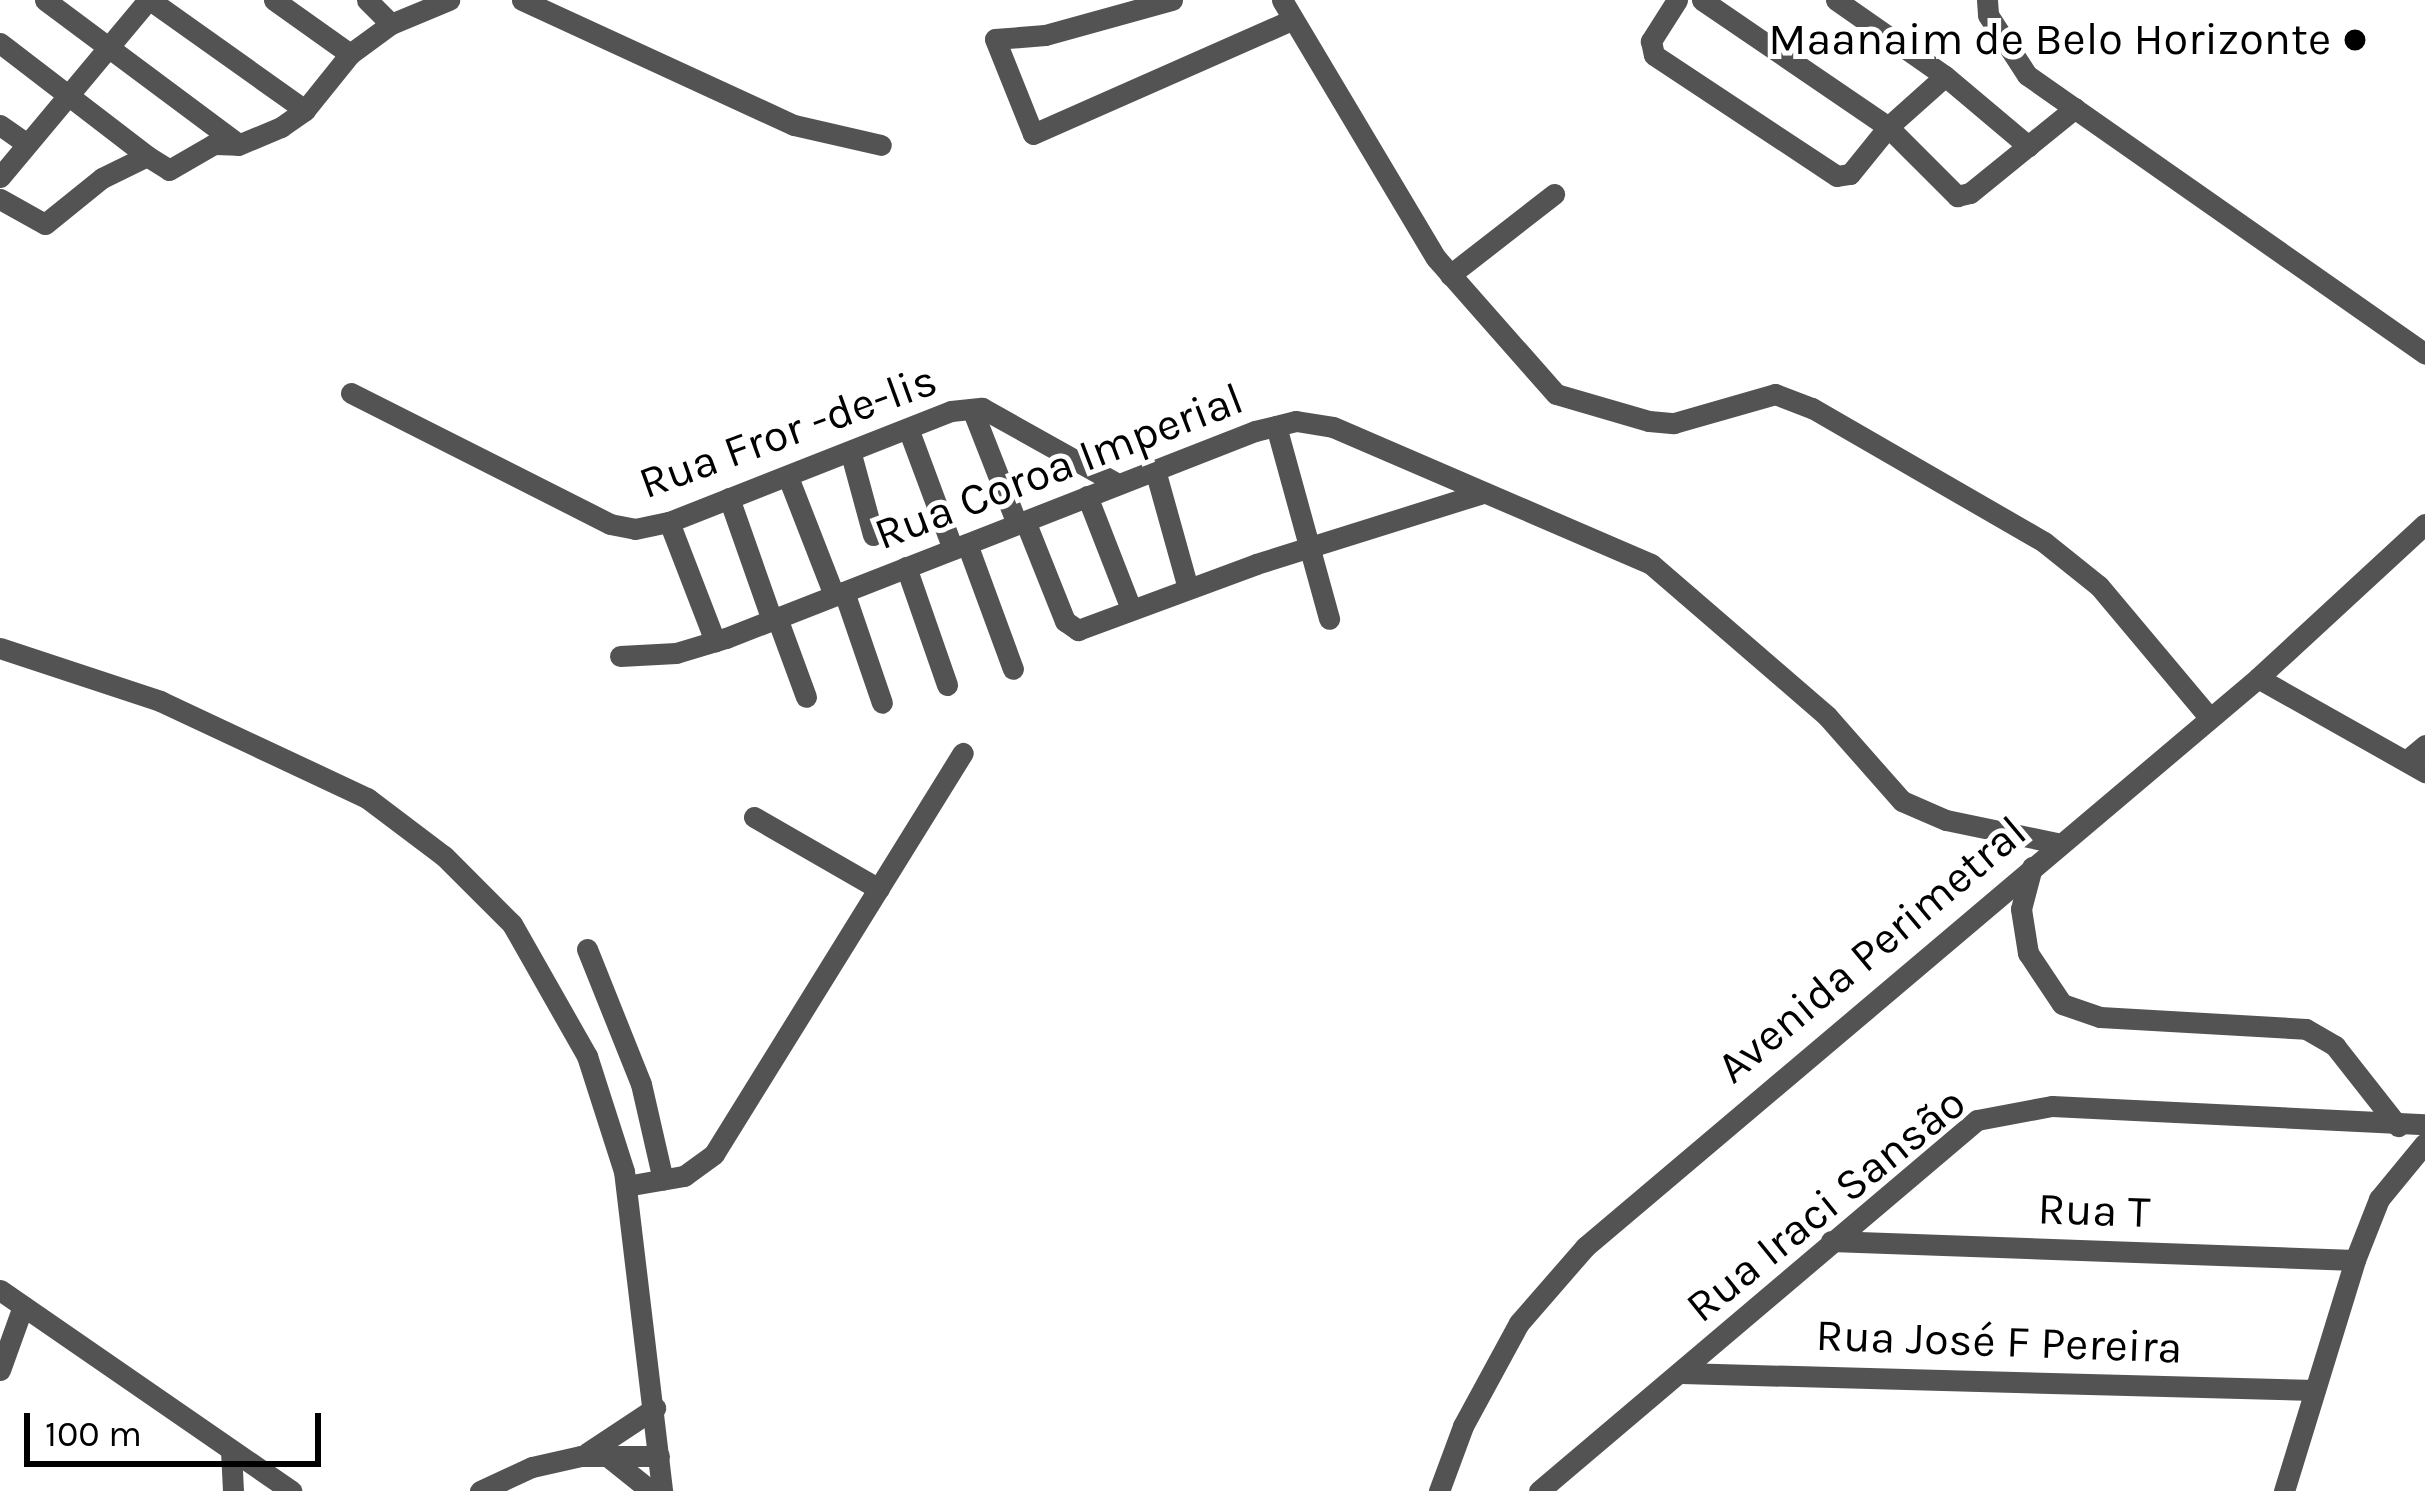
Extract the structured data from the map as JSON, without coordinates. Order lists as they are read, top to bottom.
{
  "streets": {
    "street": [
      "Rua Fror -de-lis",
      "Rua Coroa Imperial",
      "Avenida Perimetral",
      "Rua Iraci Sansão",
      "Rua T",
      "Rua José F Pereira"
    ]
  },
  "crossings": [
    ["Rua Fror -de-lis", "Rua Coroa Imperial"],
    ["Rua Coroa Imperial", "Avenida Perimetral"],
    ["Rua Iraci Sansão", "Rua T"],
    ["Rua Iraci Sansão", "Rua José F Pereira"]
  ],
  "places": ["Maanaim de Belo Horizonte"],
  "scale_bar": "100 m"
}
